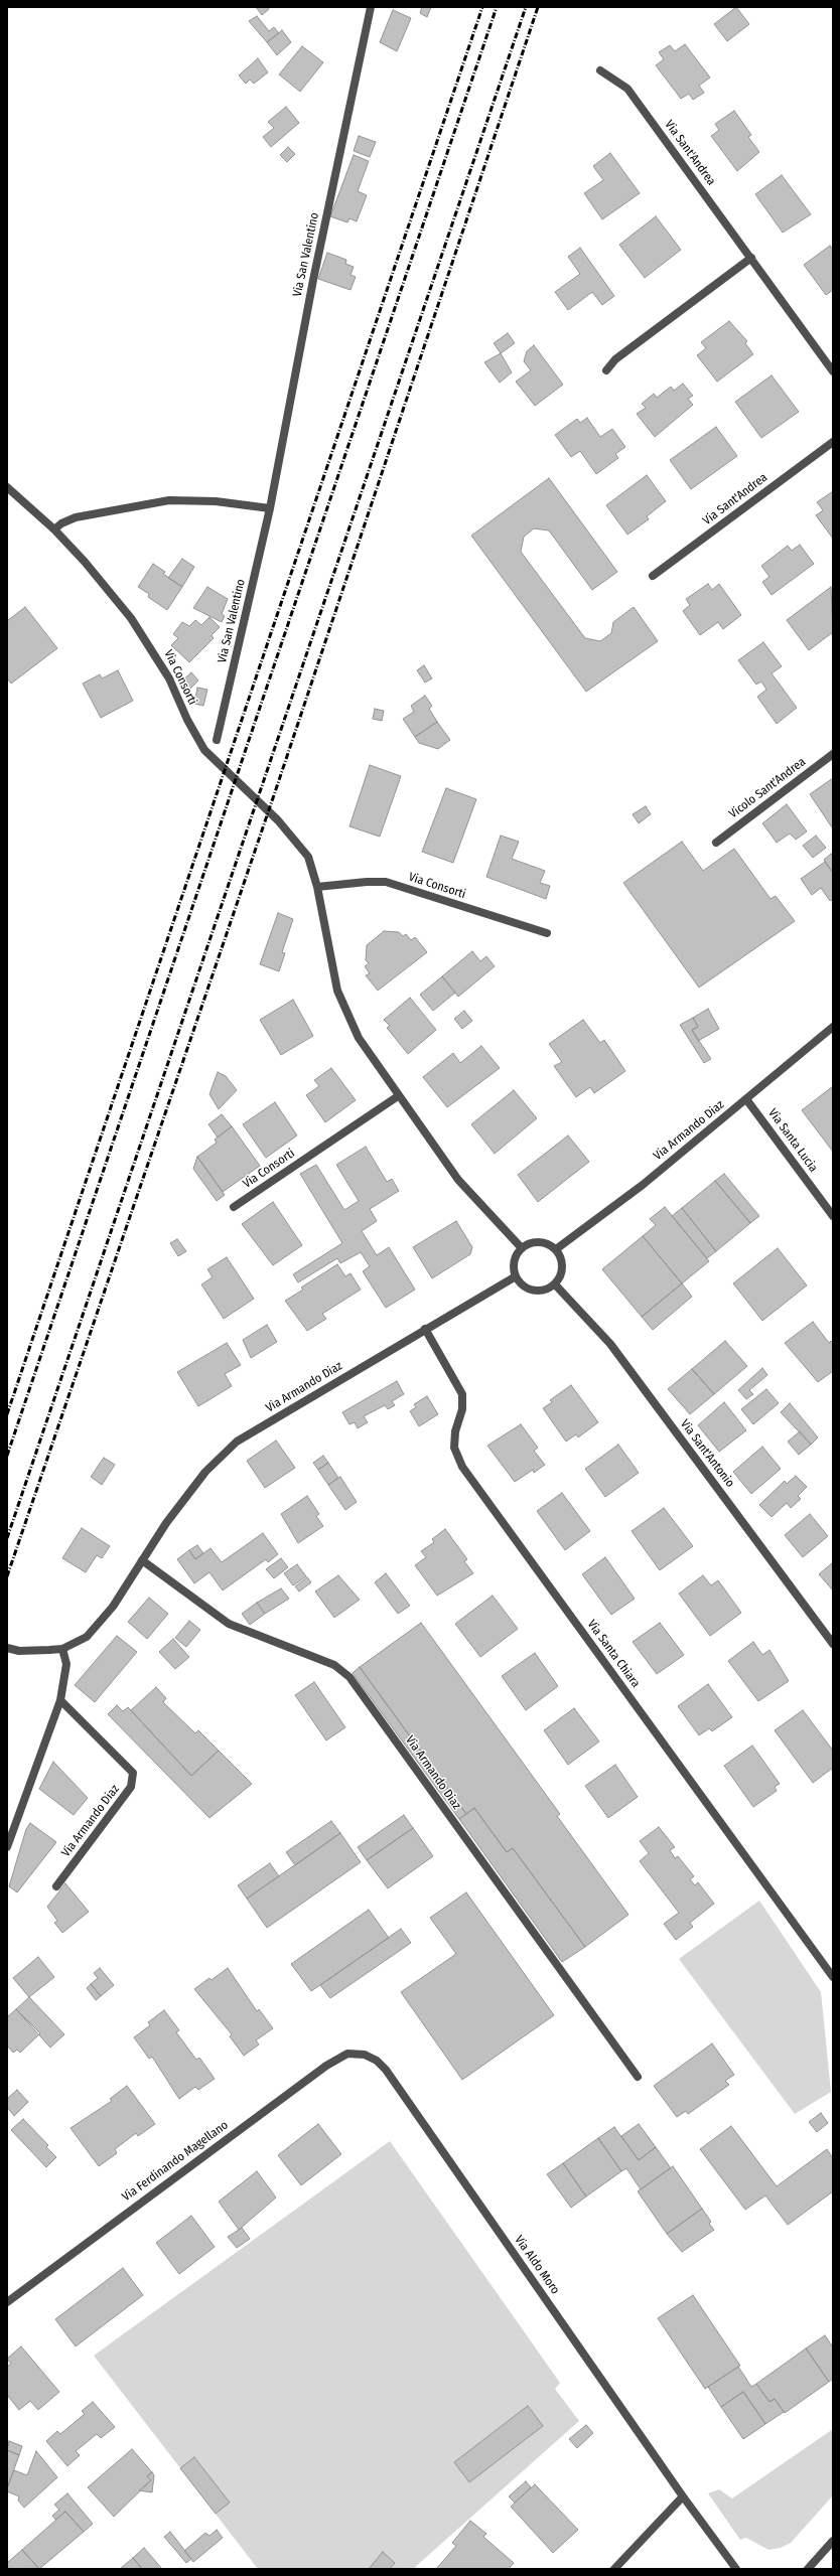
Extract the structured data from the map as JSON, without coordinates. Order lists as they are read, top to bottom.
{
  "streets": {
    "street": [
      "Via Sant'Andrea",
      "Via San Valentino",
      "Via Consorti",
      "Vicolo Sant'Andrea",
      "Via Armando Diaz",
      "Via Santa Lucia",
      "Via Sant'Antonio",
      "Via Santa Chiara",
      "Via Ferdinando Magellano",
      "Via Aldo Moro"
    ]
  },
  "crossings": [
    ["Via Consorti", "Via Armando Diaz"],
    ["Via Consorti", "Via Sant'Antonio"],
    ["Via Armando Diaz", "Via Santa Lucia"],
    ["Via Armando Diaz", "Via Sant'Antonio"],
    ["Via Armando Diaz", "Via Santa Chiara"],
    ["Via Ferdinando Magellano", "Via Aldo Moro"]
  ]
}
